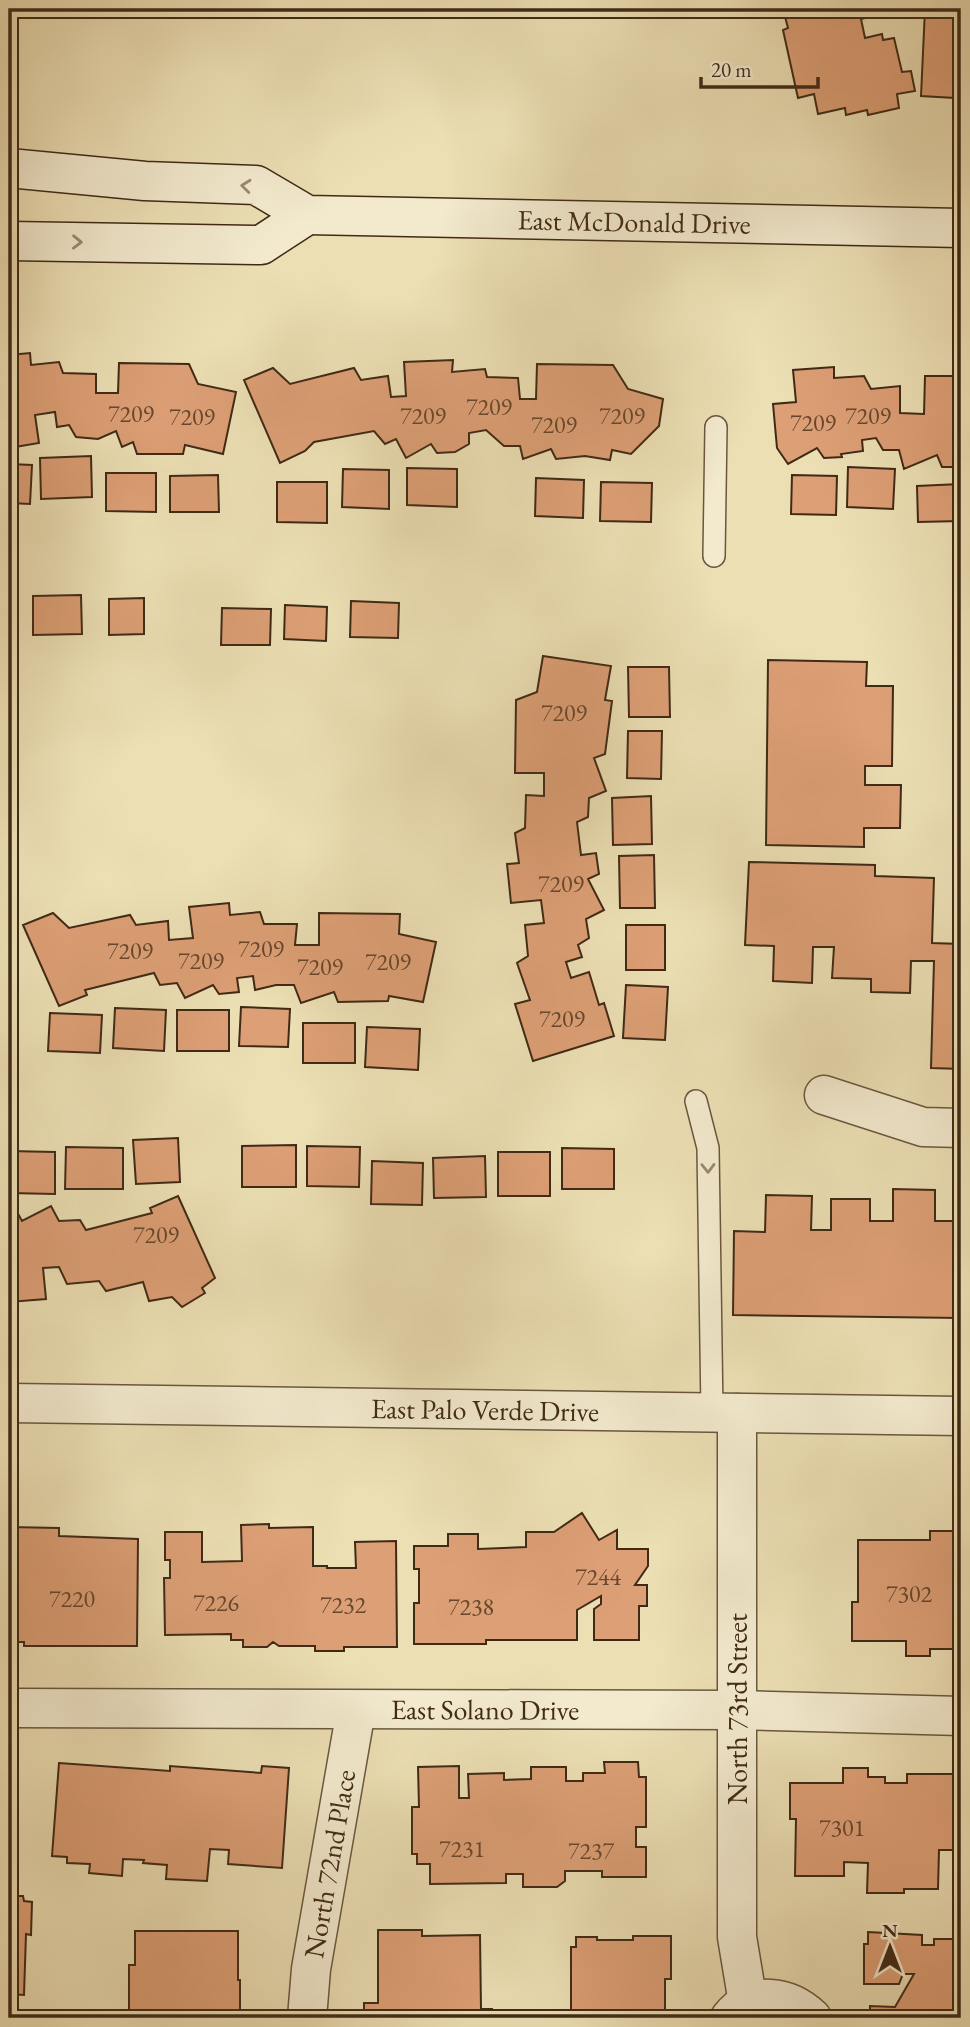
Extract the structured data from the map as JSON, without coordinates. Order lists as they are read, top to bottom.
{
  "streets": {
    "street": [
      "East McDonald Drive",
      "East Palo Verde Drive",
      "North 73rd Street",
      "East Solano Drive",
      "North 72nd Place"
    ]
  },
  "crossings": [
    ["East Palo Verde Drive", "North 73rd Street"],
    ["North 73rd Street", "East Solano Drive"],
    ["East Solano Drive", "North 72nd Place"]
  ],
  "house_numbers": [
    "7209",
    "7209",
    "7209",
    "7209",
    "7209",
    "7209",
    "7209",
    "7209",
    "7209",
    "7209",
    "7209",
    "7209",
    "7209",
    "7209",
    "7209",
    "7209",
    "7209",
    "7244",
    "7302",
    "7220",
    "7226",
    "7232",
    "7238",
    "7301",
    "7231",
    "7237"
  ],
  "scale_bar": "20 m",
  "north": "top"
}
